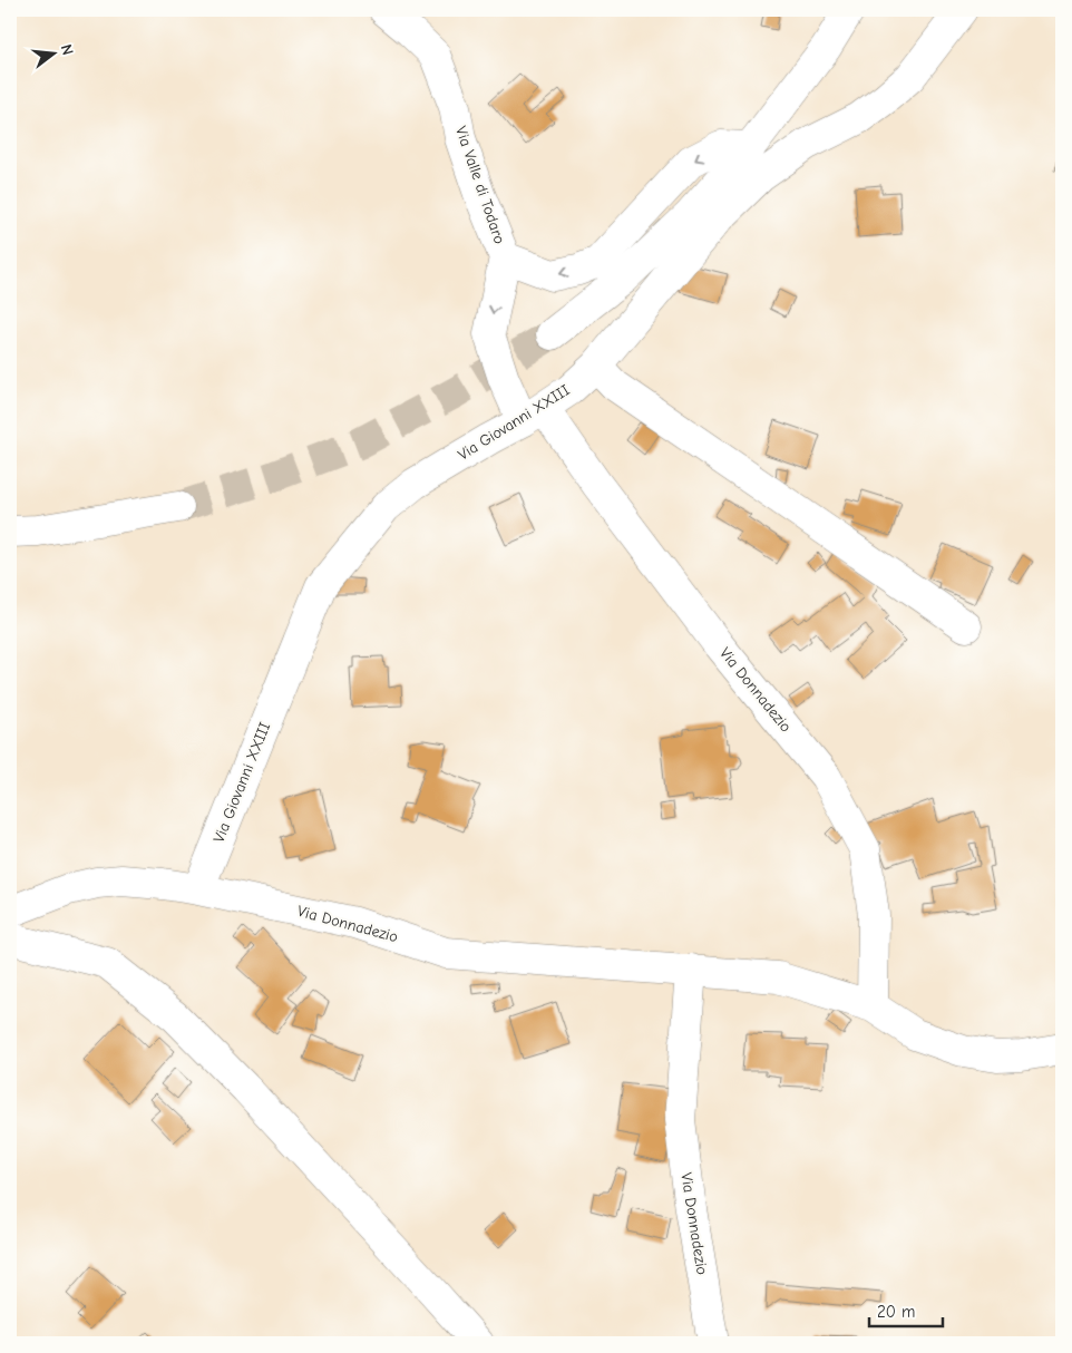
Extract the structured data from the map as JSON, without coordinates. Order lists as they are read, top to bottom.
{
  "streets": {
    "street": ["Via Valle di Todaro", "Via Giovanni XXIII", "Via Donnadezio"]
  },
  "crossings": [
    ["Via Valle di Todaro", "Via Donnadezio"],
    ["Via Giovanni XXIII", "Via Donnadezio"]
  ],
  "scale_bar": "20 m",
  "north": "right"
}
